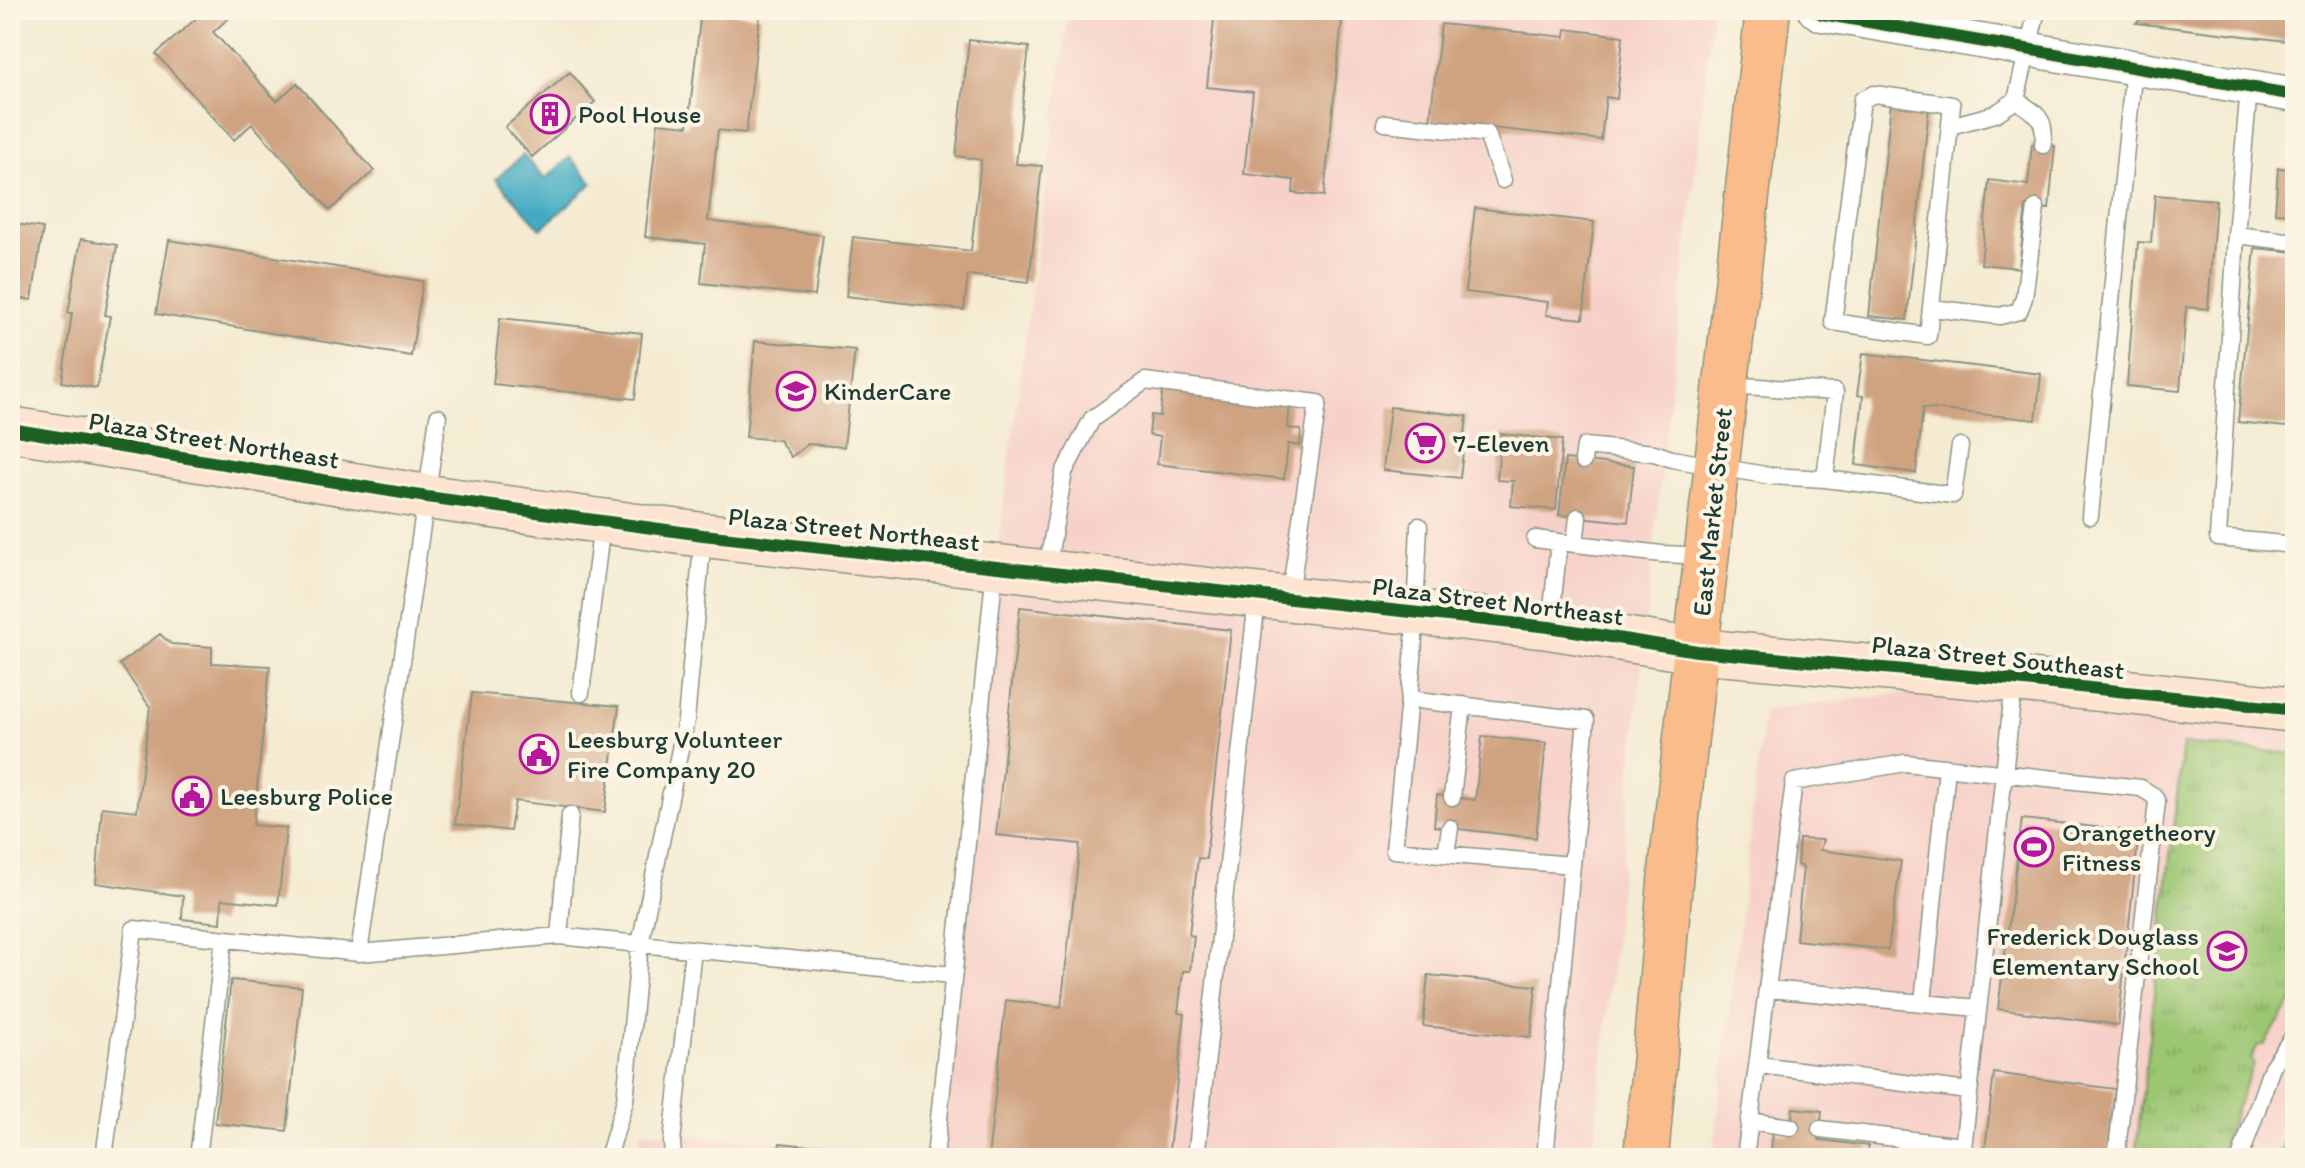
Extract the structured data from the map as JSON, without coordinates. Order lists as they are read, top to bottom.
{
  "streets": {
    "main road": ["Plaza Street Northeast", "East Market Street", "Plaza Street Southeast"]
  },
  "crossings": [
    ["Plaza Street Northeast", "East Market Street"],
    ["Plaza Street Northeast", "Plaza Street Southeast"],
    ["East Market Street", "Plaza Street Southeast"]
  ],
  "places": {
    "building": ["Pool House"],
    "school or university": ["KinderCare", "Frederick Douglass Elementary School"],
    "supermarket": ["7-Eleven"],
    "public building": ["Leesburg Volunteer Fire Company 20", "Leesburg Police"],
    "sports": ["Orangetheory Fitness"]
  }
}
